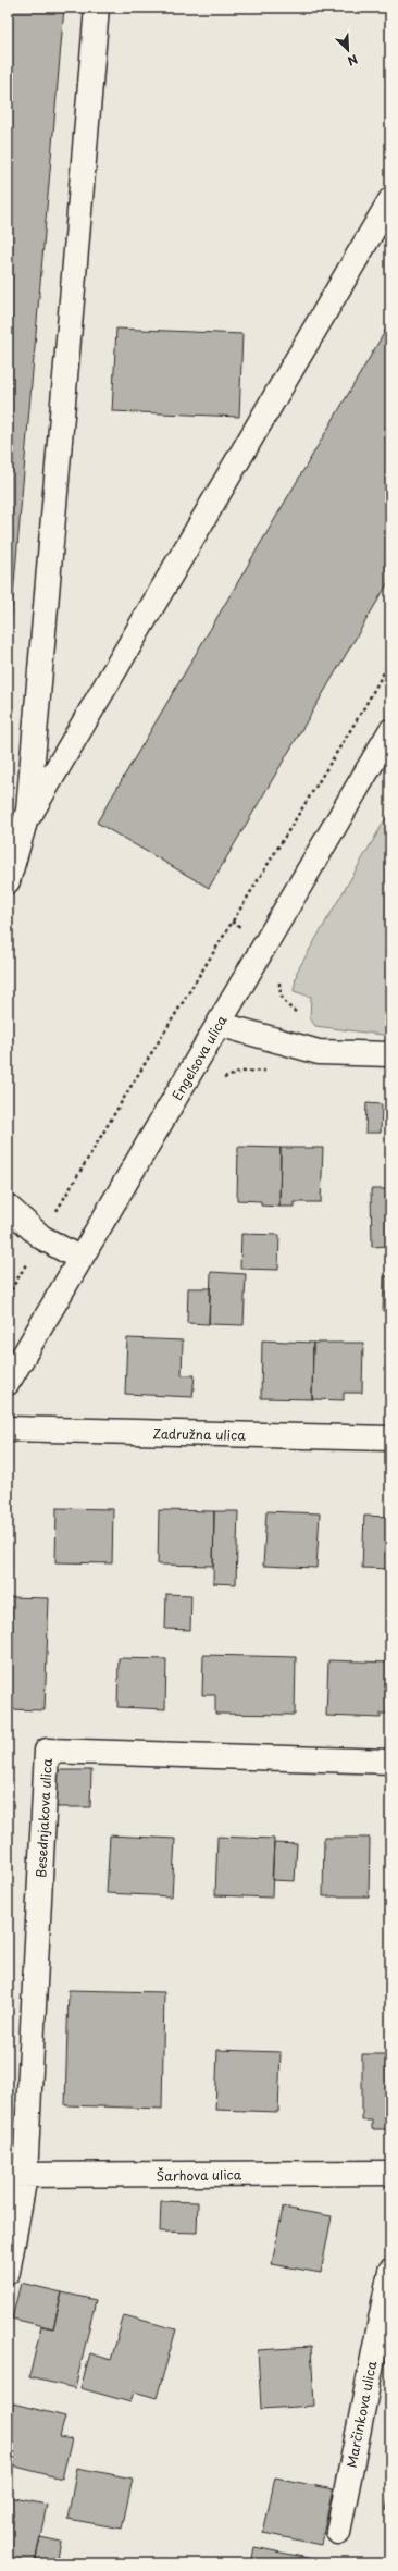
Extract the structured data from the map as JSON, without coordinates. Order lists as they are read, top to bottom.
{
  "streets": {
    "street": [
      "Engelsova ulica",
      "Zadružna ulica",
      "Besednjakova ulica",
      "Šarhova ulica",
      "Marčinkova ulica"
    ]
  },
  "crossings": [
    ["Besednjakova ulica", "Šarhova ulica"]
  ],
  "north": "bottom right"
}
